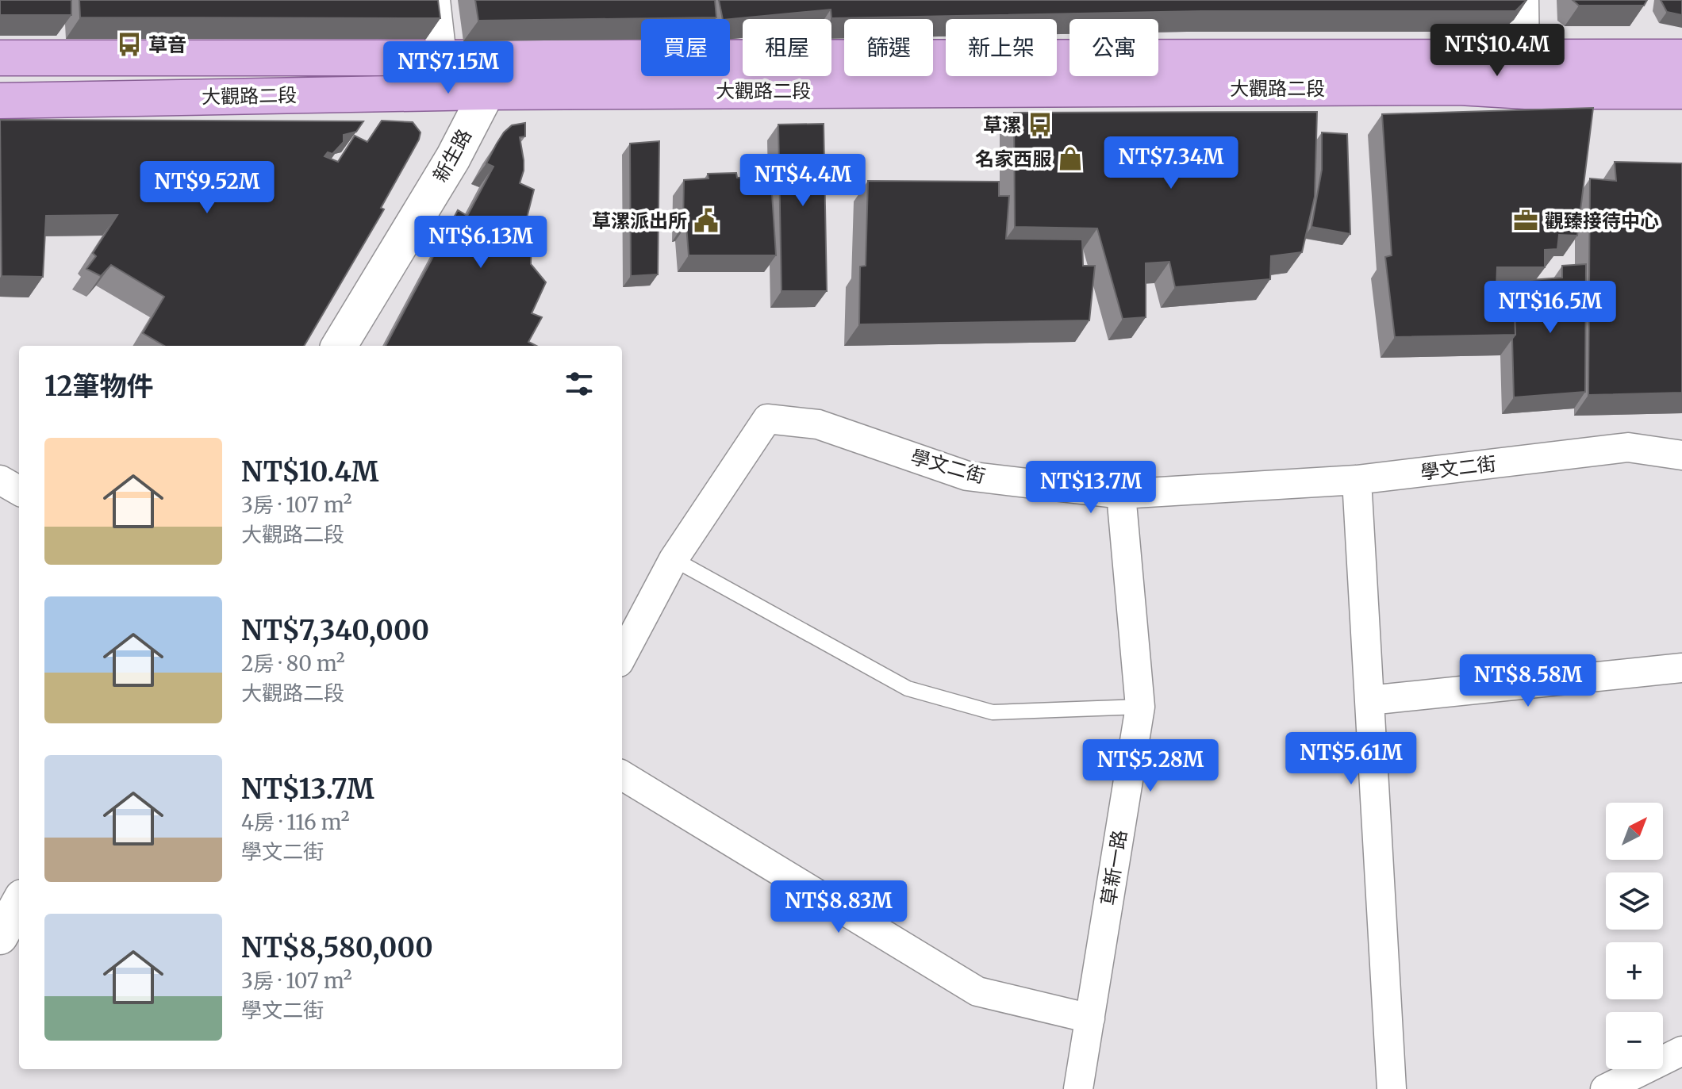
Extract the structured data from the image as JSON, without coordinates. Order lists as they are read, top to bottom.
{
  "streets": {
    "main road": ["大觀路二段"],
    "street": ["新生路", "學文二街", "草新一路"]
  },
  "crossings": [
    ["大觀路二段", "新生路"],
    ["學文二街", "草新一路"]
  ],
  "places": {
    "bus stop": ["草音", "草漯"],
    "shop": ["名家西服"],
    "public building": ["草漯派出所"],
    "office": ["觀臻接待中心"]
  },
  "north": "top right",
  "page": {
    "chip": [
      "買屋",
      "租屋",
      "篩選",
      "新上架",
      "公寓"
    ],
    "price": [
      "NT$10.4M",
      "NT$7.15M",
      "NT$7.34M",
      "NT$4.4M",
      "NT$9.52M",
      "NT$6.13M",
      "NT$16.5M",
      "NT$13.7M",
      "NT$8.58M",
      "NT$5.61M",
      "NT$5.28M",
      "NT$8.83M"
    ],
    "heading": "12筆物件",
    "list": [
      {
        "name": "NT$10.4M",
        "note": "3房 · 107 m² · 大觀路二段"
      },
      {
        "name": "NT$7,340,000",
        "note": "2房 · 80 m² · 大觀路二段"
      },
      {
        "name": "NT$13.7M",
        "note": "4房 · 116 m² · 學文二街"
      },
      {
        "name": "NT$8,580,000",
        "note": "3房 · 107 m² · 學文二街"
      }
    ],
    "map_buttons": ["+", "−"]
  }
}
